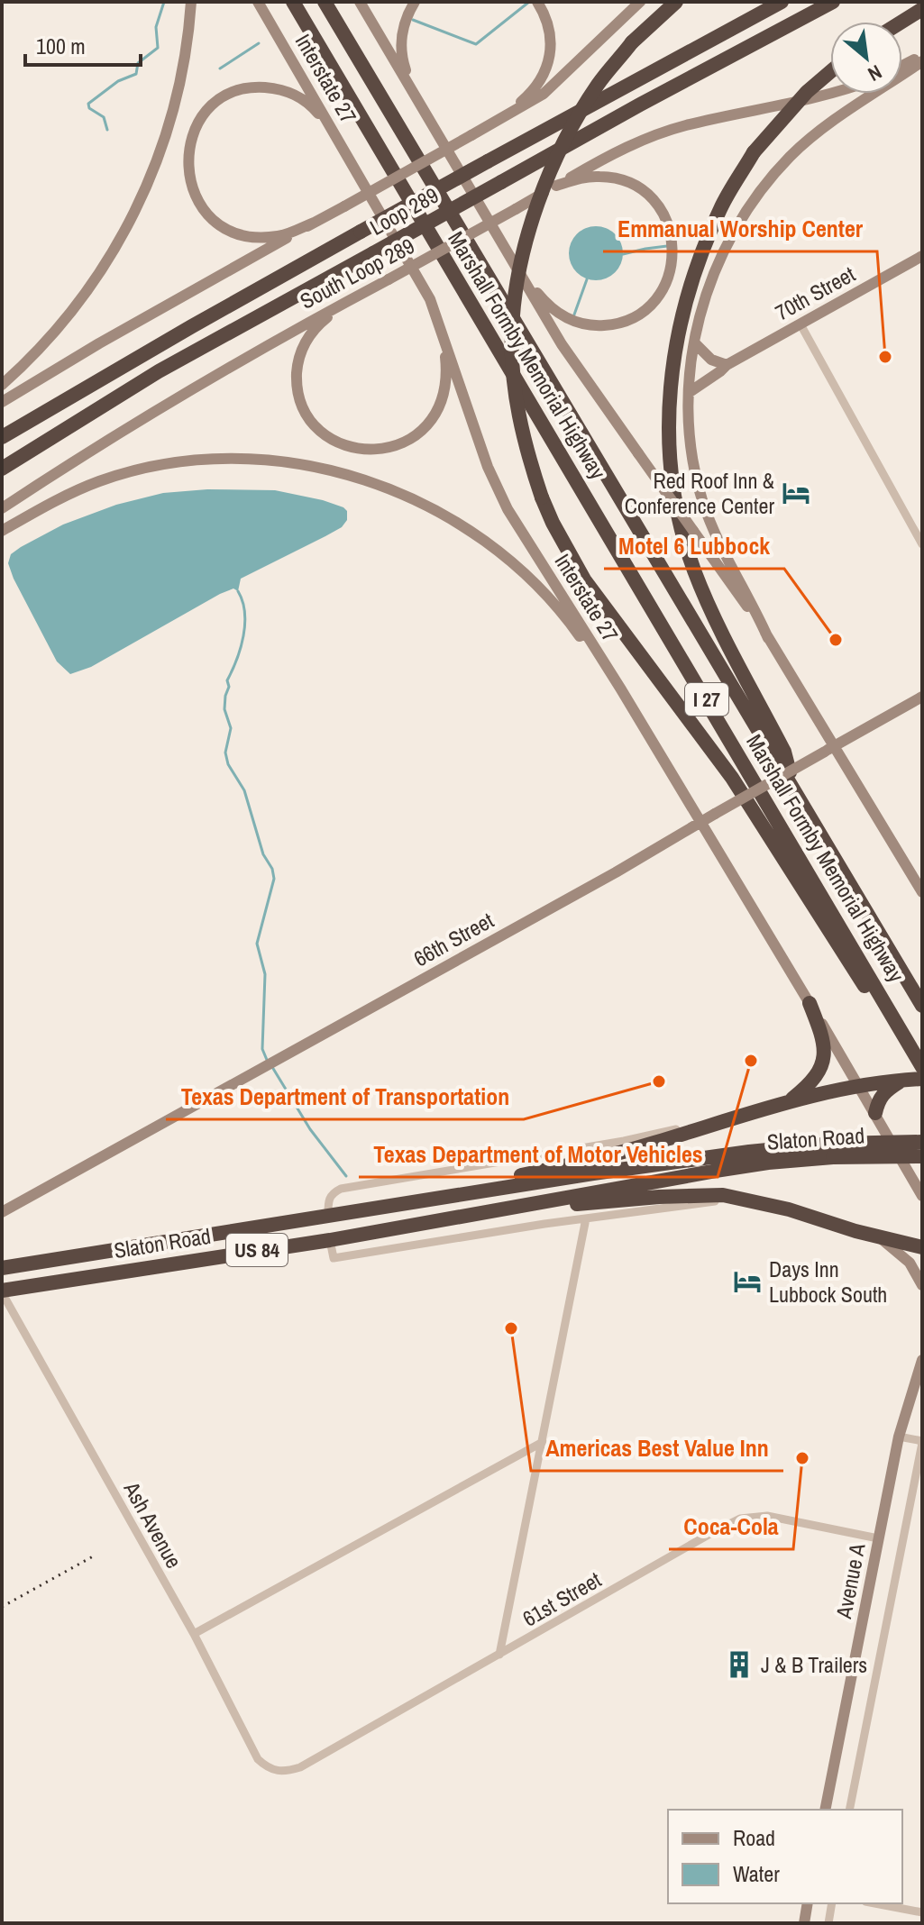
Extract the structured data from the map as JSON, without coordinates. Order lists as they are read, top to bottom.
{
  "streets": {
    "highway": [
      "Loop 289",
      "Marshall Formby Memorial Highway",
      "I 27",
      "Slaton Road",
      "US 84"
    ],
    "main road": [
      "Interstate 27",
      "South Loop 289",
      "70th Street",
      "66th Street",
      "Avenue A"
    ],
    "street": ["Ash Avenue", "61st Street"]
  },
  "crossings": [
    ["Interstate 27", "66th Street"],
    ["Slaton Road", "Ash Avenue"],
    ["Ash Avenue", "61st Street"],
    ["Avenue A", "61st Street"]
  ],
  "places": {
    "other": [
      "Emmanual Worship Center",
      "Motel 6 Lubbock",
      "Texas Department of Motor Vehicles",
      "Texas Department of Transportation",
      "Americas Best Value Inn",
      "Coca-Cola"
    ],
    "hotel": ["Red Roof Inn & Conference Center", "Days Inn Lubbock South"],
    "building": ["J & B Trailers"]
  },
  "legend": ["Road", "Water"],
  "scale_bar": "100 m",
  "north": "bottom right"
}
